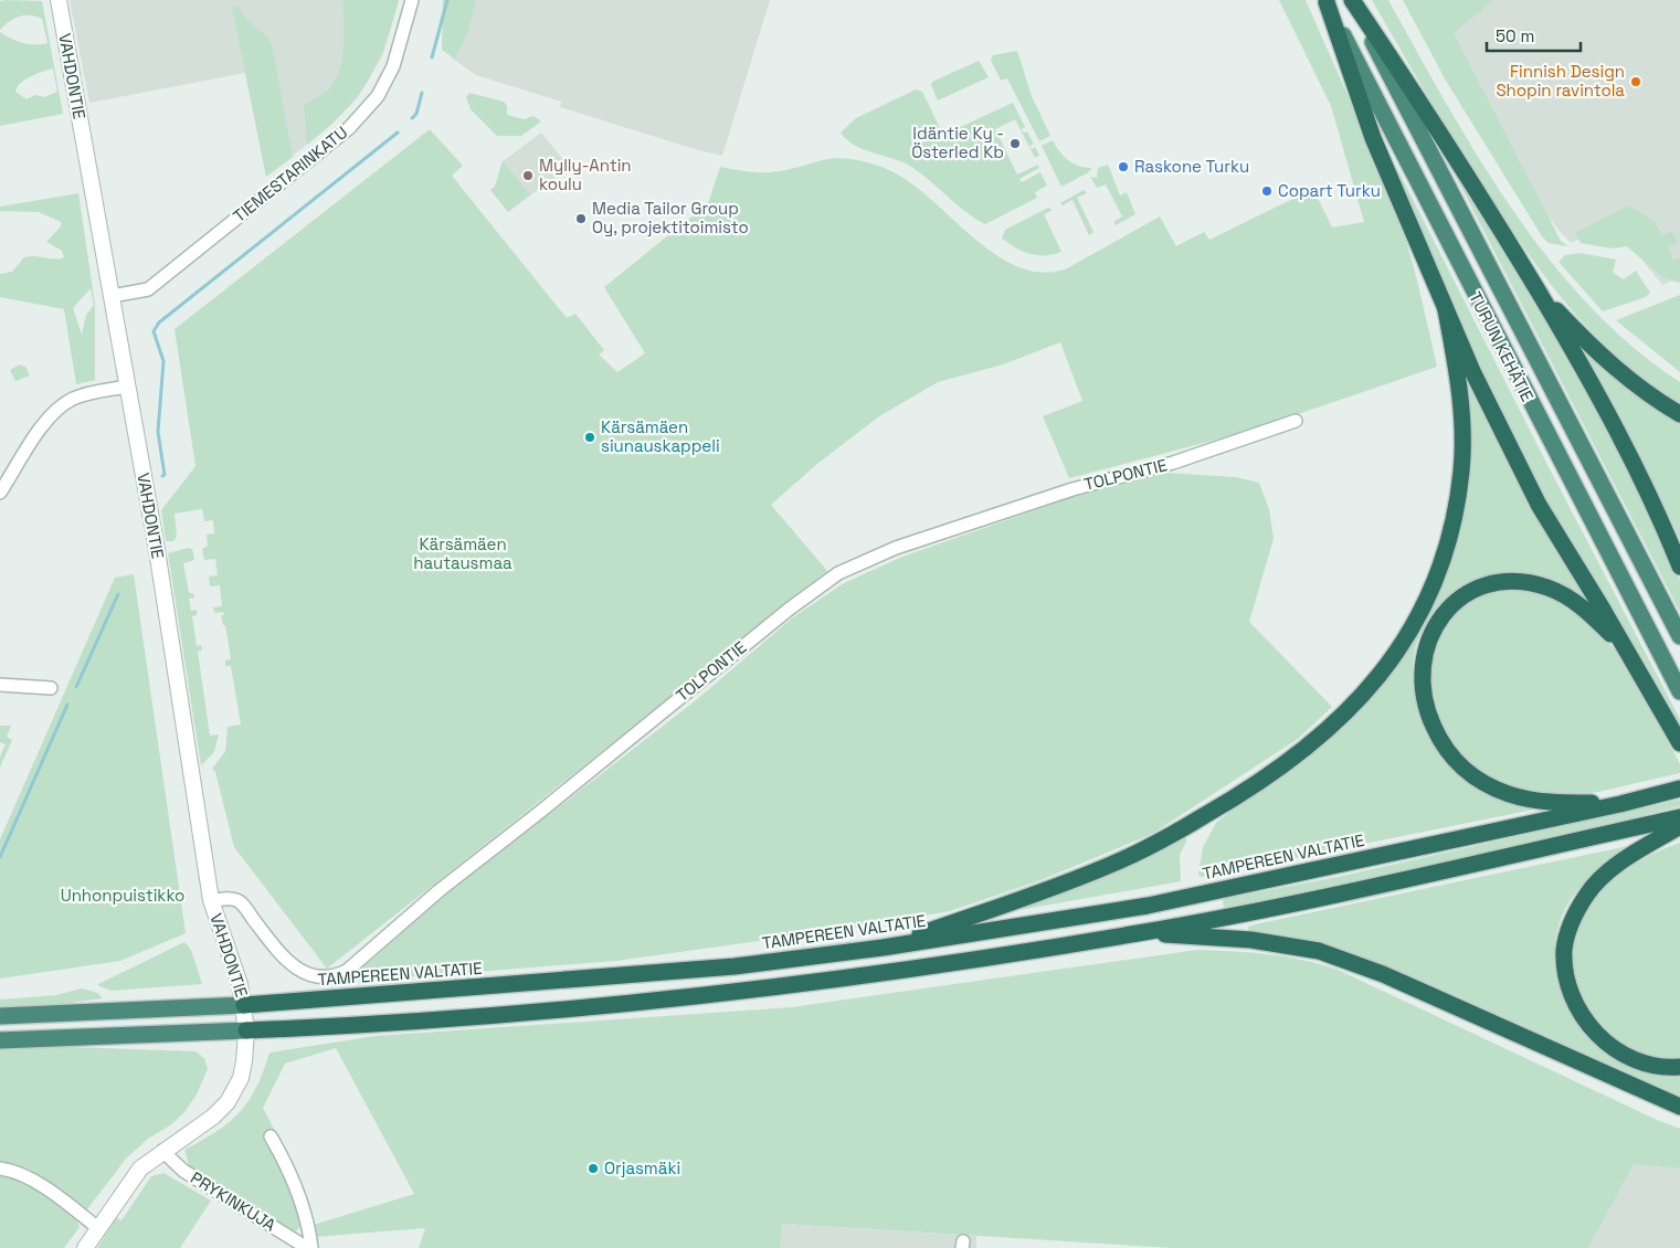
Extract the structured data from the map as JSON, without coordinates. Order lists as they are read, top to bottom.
{
  "streets": {
    "highway": ["TURUN KEHÄTIE", "TAMPEREEN VALTATIE"],
    "street": [
      "VAHDONTIE",
      "TIEMESTARINKATU",
      "TOLPONTIE",
      "PRYKINKUJA"
    ]
  },
  "crossings": [
    ["VAHDONTIE", "TIEMESTARINKATU"],
    ["VAHDONTIE", "TOLPONTIE"],
    ["VAHDONTIE", "TAMPEREEN VALTATIE"],
    ["VAHDONTIE", "PRYKINKUJA"]
  ],
  "parks": ["Kärsämäen hautausmaa", "Unhonpuistikko"],
  "places": [
    "Finnish Design Shopin ravintola",
    "Idäntie Ky - Österled Kb",
    "Raskone Turku",
    "Mylly-Antin koulu",
    "Copart Turku",
    "Media Tailor Group Oy, projektitoimisto",
    "Kärsämäen siunauskappeli",
    "Orjasmäki"
  ],
  "scale_bar": "50 m"
}
